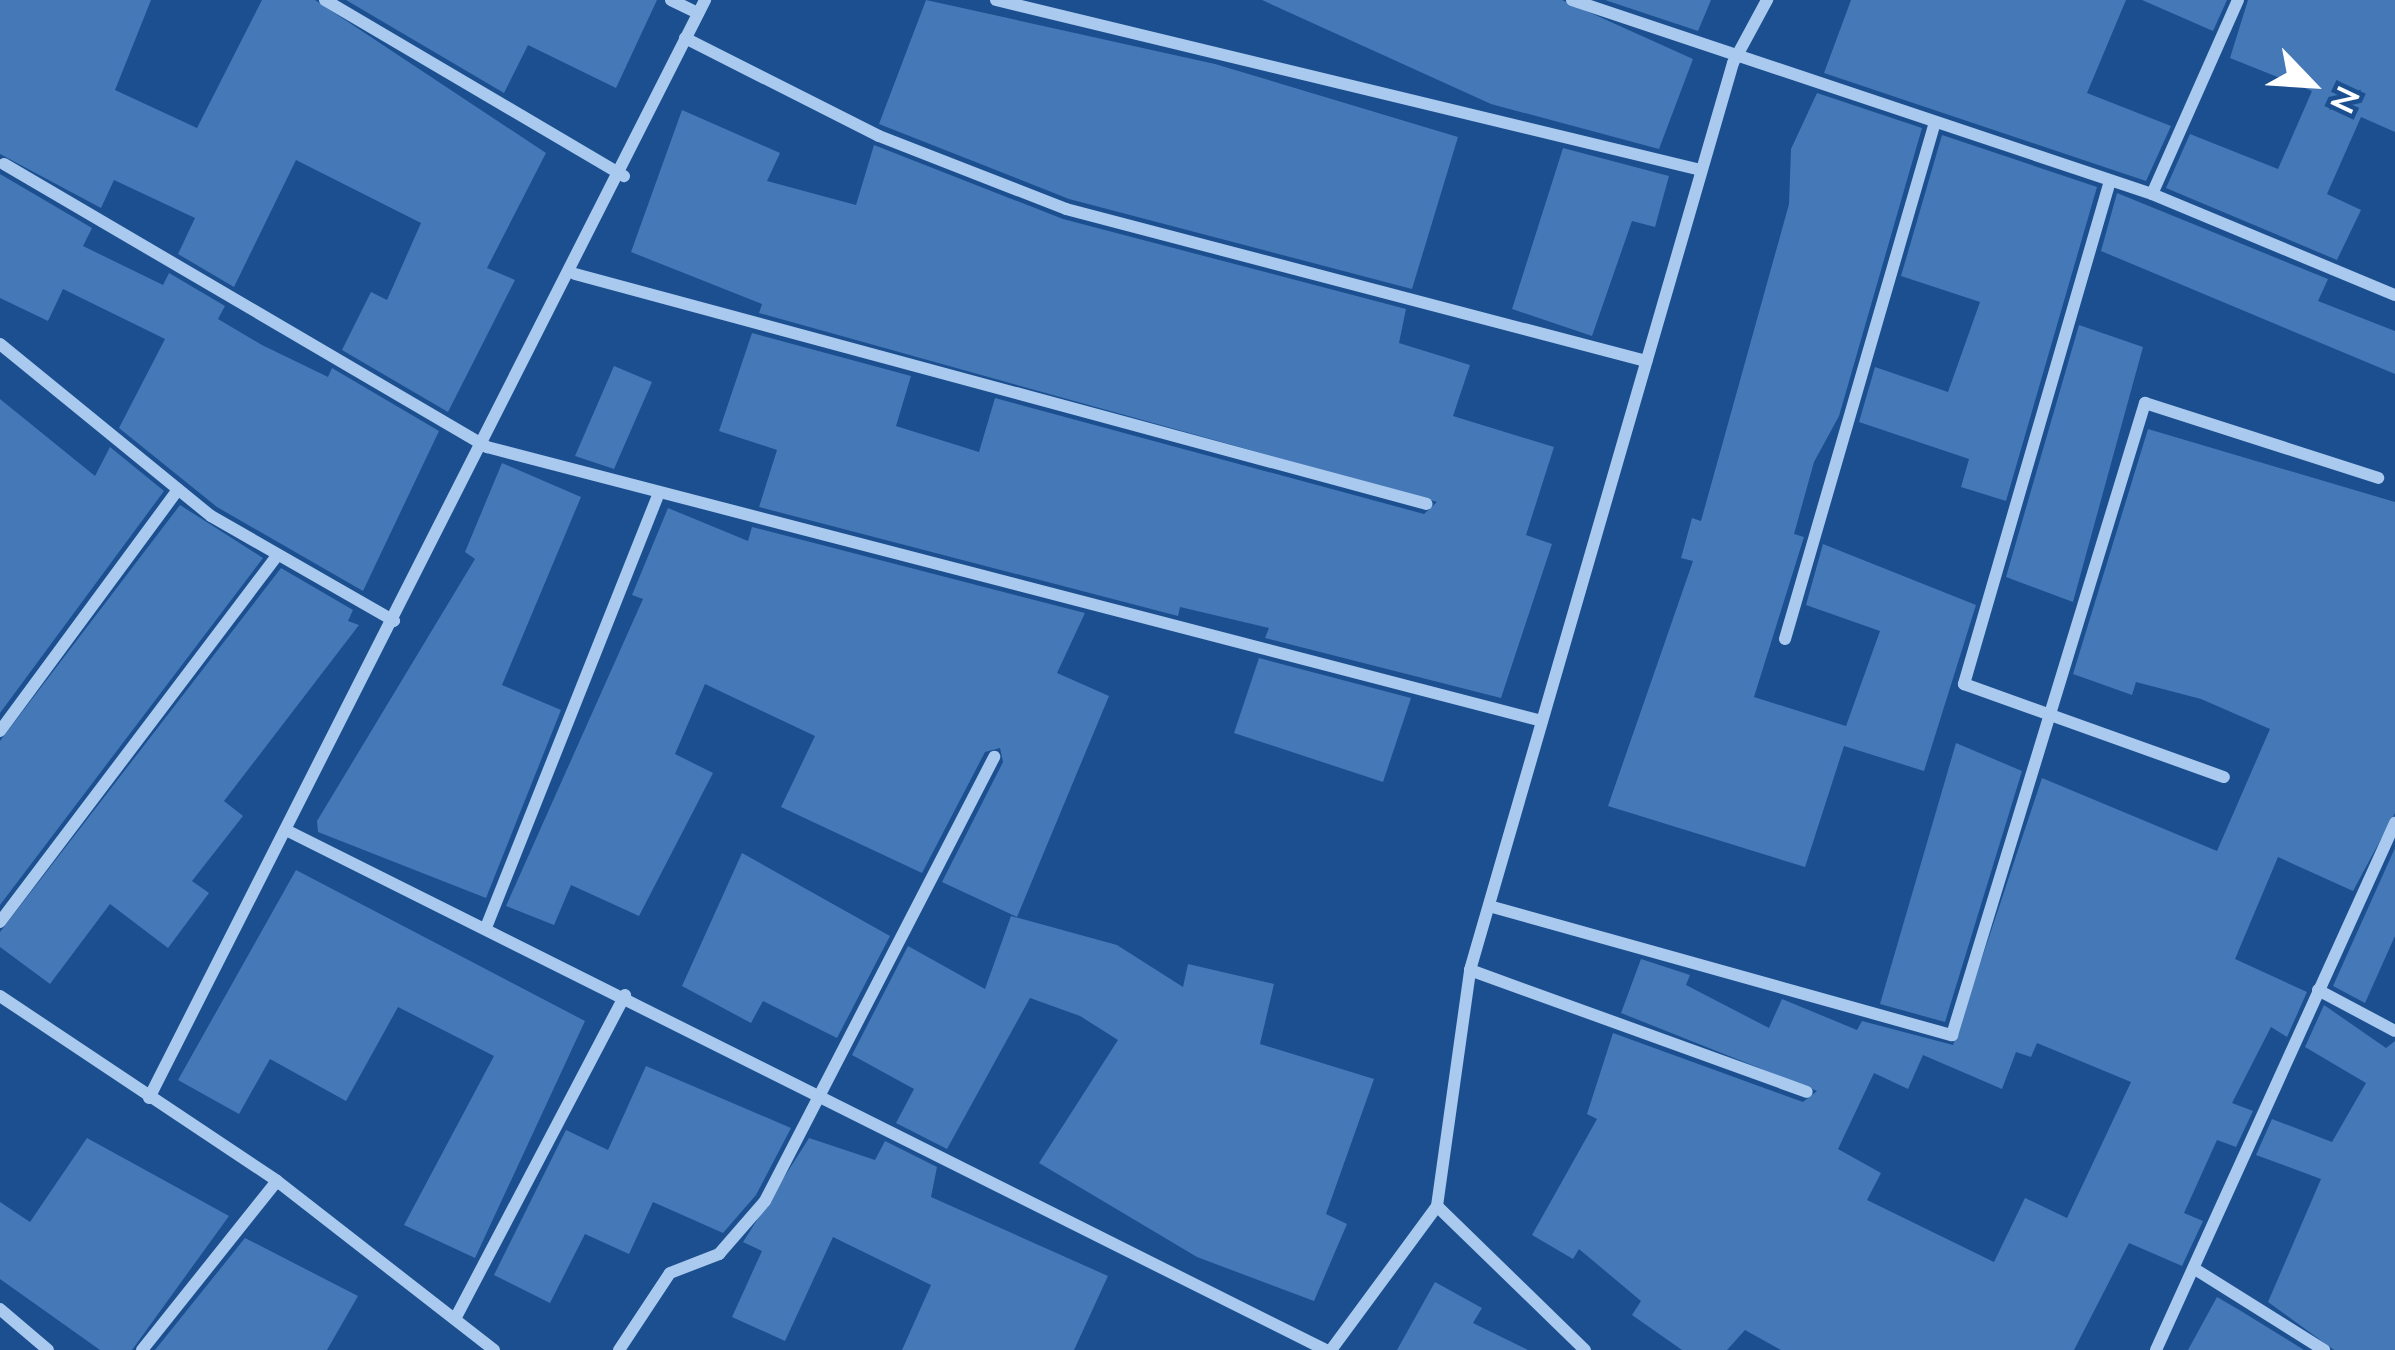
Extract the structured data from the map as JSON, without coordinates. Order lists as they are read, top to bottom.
{
  "north": "bottom right"
}
